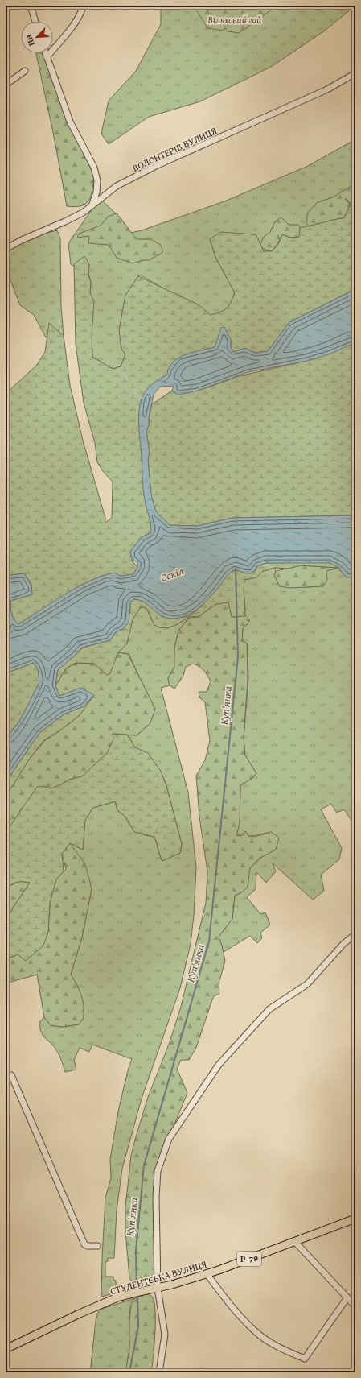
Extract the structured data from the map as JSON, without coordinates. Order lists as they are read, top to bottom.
{
  "streets": {
    "main road": ["Р-79", "СТУДЕНТСЬКА ВУЛИЦЯ"],
    "street": ["ВОЛОНТЕРІВ ВУЛИЦЯ"]
  },
  "water": ["Оскіл", "Куп'янка"],
  "parks": ["Вільховий гай"],
  "north": "bottom left"
}
